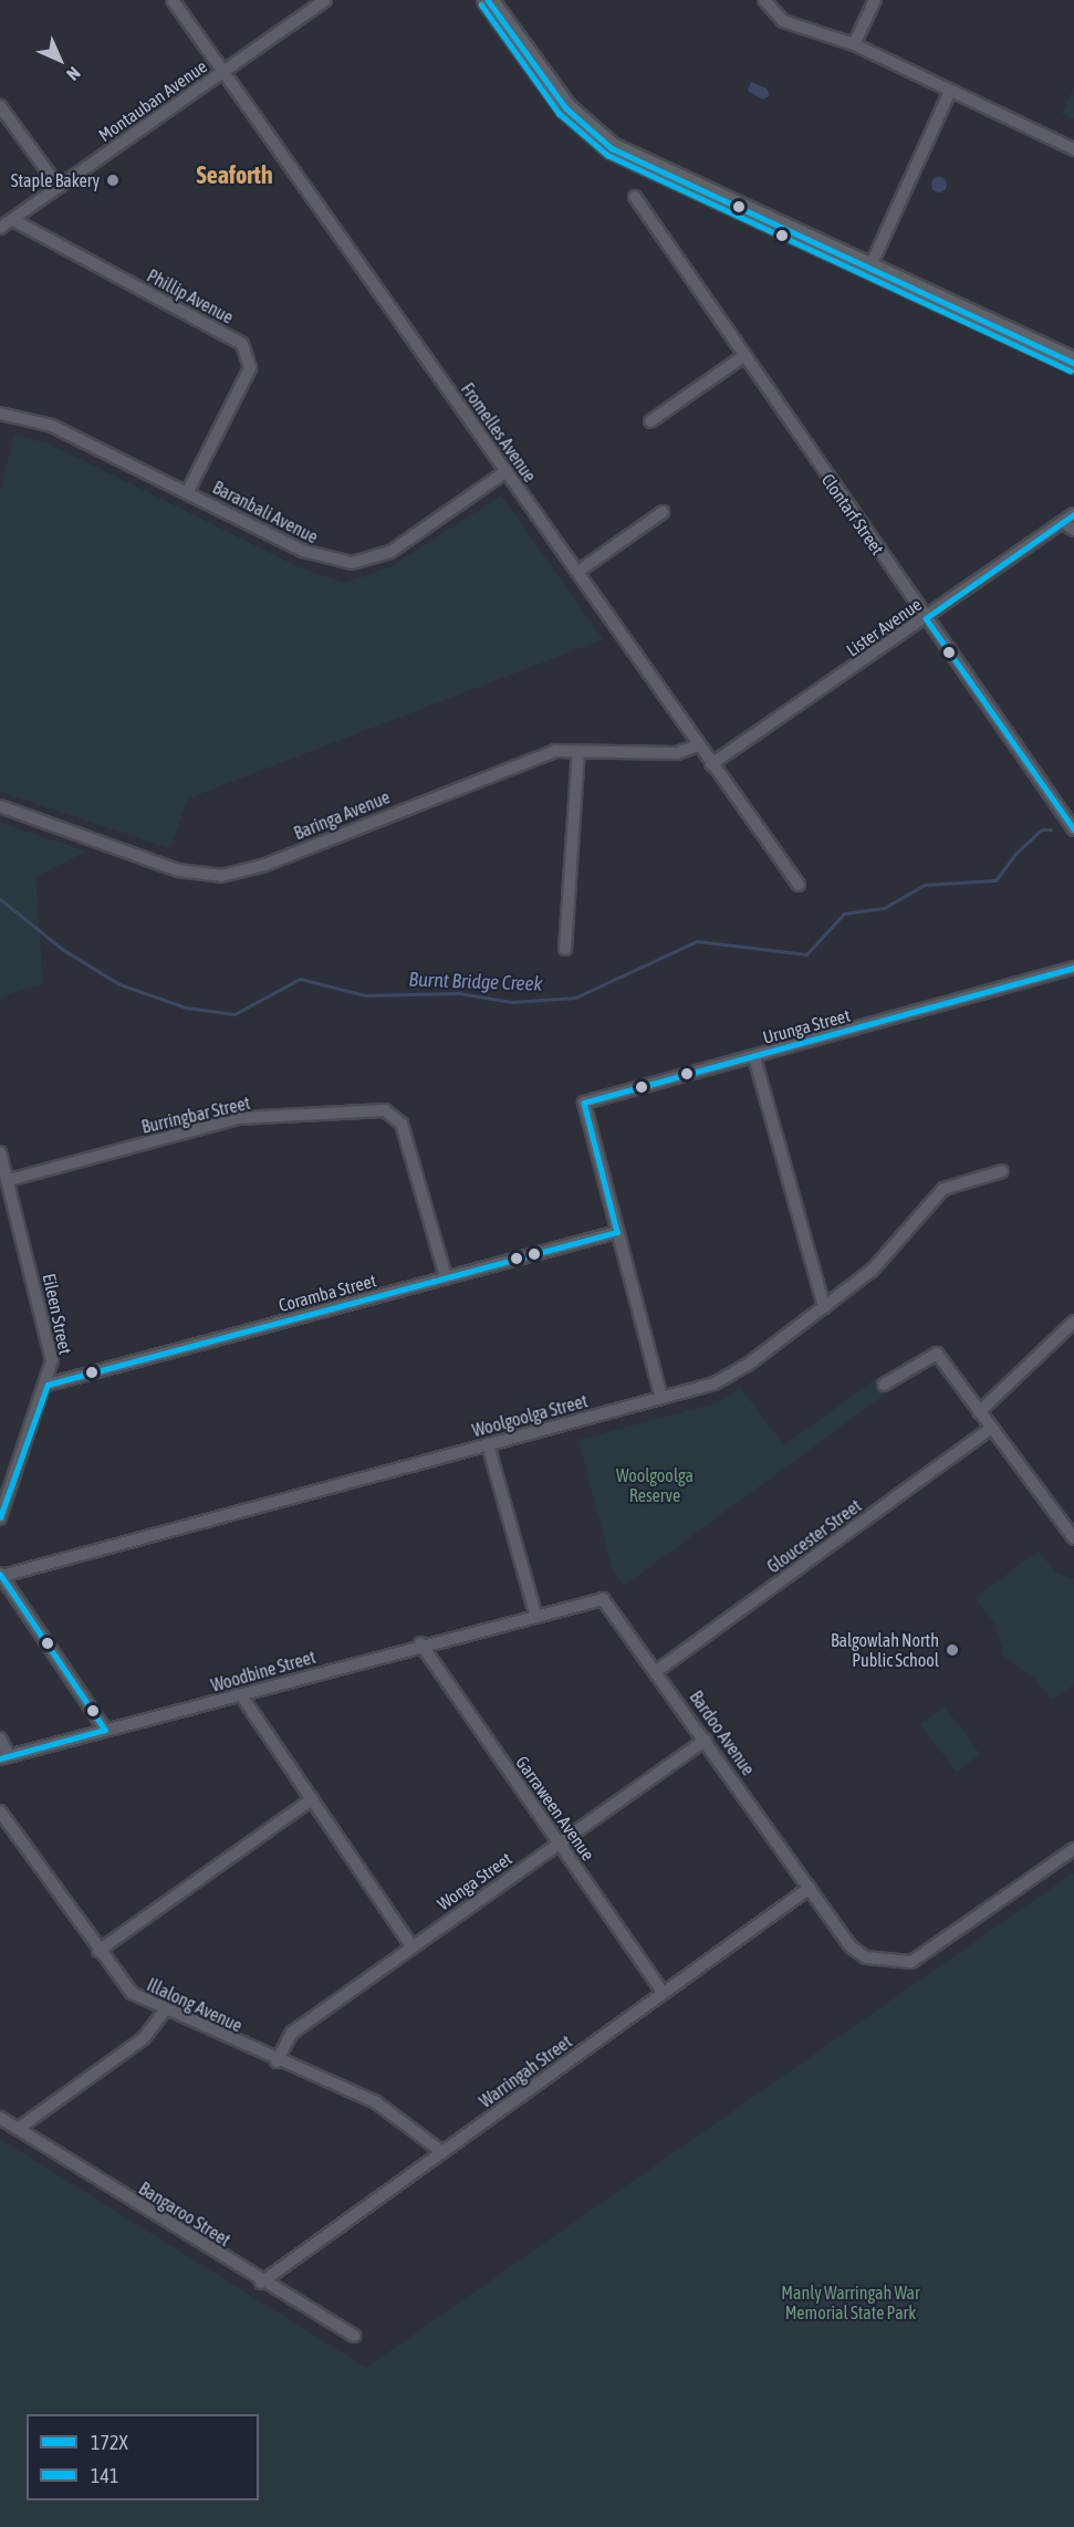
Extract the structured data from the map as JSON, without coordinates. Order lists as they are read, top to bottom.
{
  "streets": {
    "street": [
      "Montauban Avenue",
      "Phillip Avenue",
      "Fromelles Avenue",
      "Baranbali Avenue",
      "Clontarf Street",
      "Lister Avenue",
      "Baringa Avenue",
      "Urunga Street",
      "Burringbar Street",
      "Coramba Street",
      "Eileen Street",
      "Woolgoolga Street",
      "Gloucester Street",
      "Woodbine Street",
      "Bardoo Avenue",
      "Garraween Avenue",
      "Wonga Street",
      "Illalong Avenue",
      "Warringah Street",
      "Bangaroo Street"
    ]
  },
  "crossings": [
    ["Montauban Avenue", "Phillip Avenue"],
    ["Montauban Avenue", "Fromelles Avenue"],
    ["Phillip Avenue", "Baranbali Avenue"],
    ["Fromelles Avenue", "Baranbali Avenue"],
    ["Fromelles Avenue", "Lister Avenue"],
    ["Fromelles Avenue", "Baringa Avenue"],
    ["Clontarf Street", "Lister Avenue"],
    ["Urunga Street", "Coramba Street"],
    ["Burringbar Street", "Coramba Street"],
    ["Burringbar Street", "Eileen Street"],
    ["Coramba Street", "Eileen Street"],
    ["Gloucester Street", "Bardoo Avenue"],
    ["Woodbine Street", "Bardoo Avenue"],
    ["Woodbine Street", "Garraween Avenue"],
    ["Bardoo Avenue", "Wonga Street"],
    ["Bardoo Avenue", "Warringah Street"],
    ["Garraween Avenue", "Wonga Street"],
    ["Garraween Avenue", "Warringah Street"],
    ["Wonga Street", "Illalong Avenue"],
    ["Illalong Avenue", "Warringah Street"],
    ["Warringah Street", "Bangaroo Street"]
  ],
  "districts": ["Seaforth"],
  "water": ["Burnt Bridge Creek"],
  "parks": ["Woolgoolga Reserve", "Manly Warringah War Memorial State Park"],
  "places": ["Staple Bakery", "Balgowlah North Public School"],
  "lines": ["transit line 172X", "transit line 141"],
  "legend": ["172X", "141"],
  "north": "bottom right"
}
